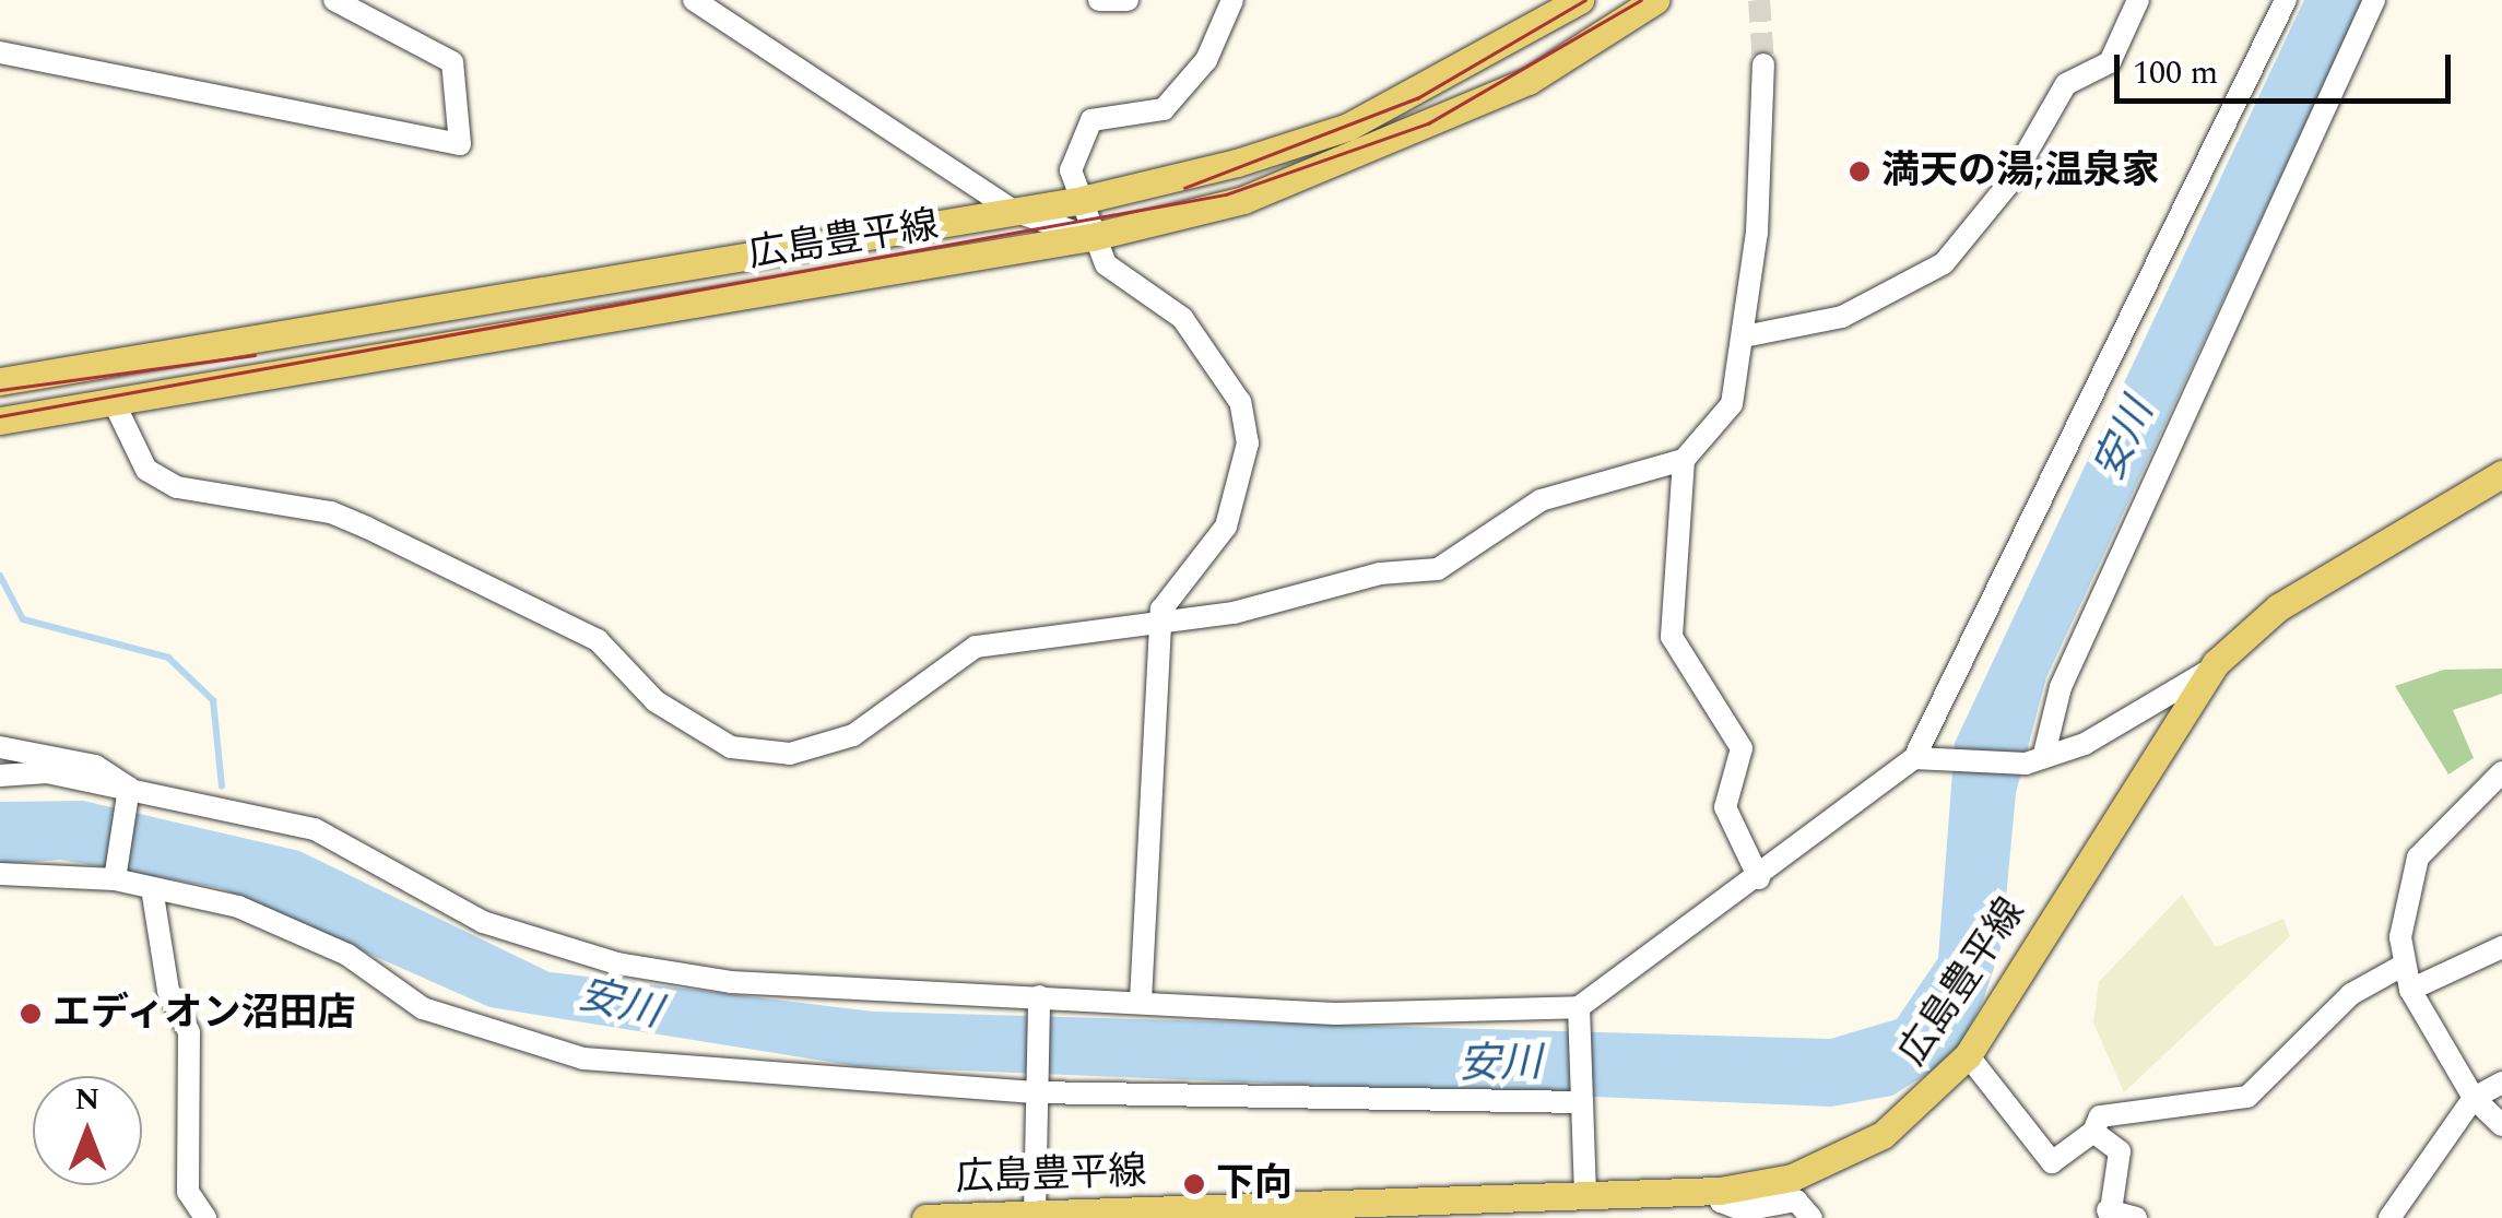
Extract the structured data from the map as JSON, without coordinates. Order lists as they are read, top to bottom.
{
  "streets": {
    "main road": ["広島豊平線"]
  },
  "water": ["安川"],
  "places": ["満天の湯;温泉家", "エディオン沼田店", "下向"],
  "scale_bar": "100 m",
  "north": "top"
}
